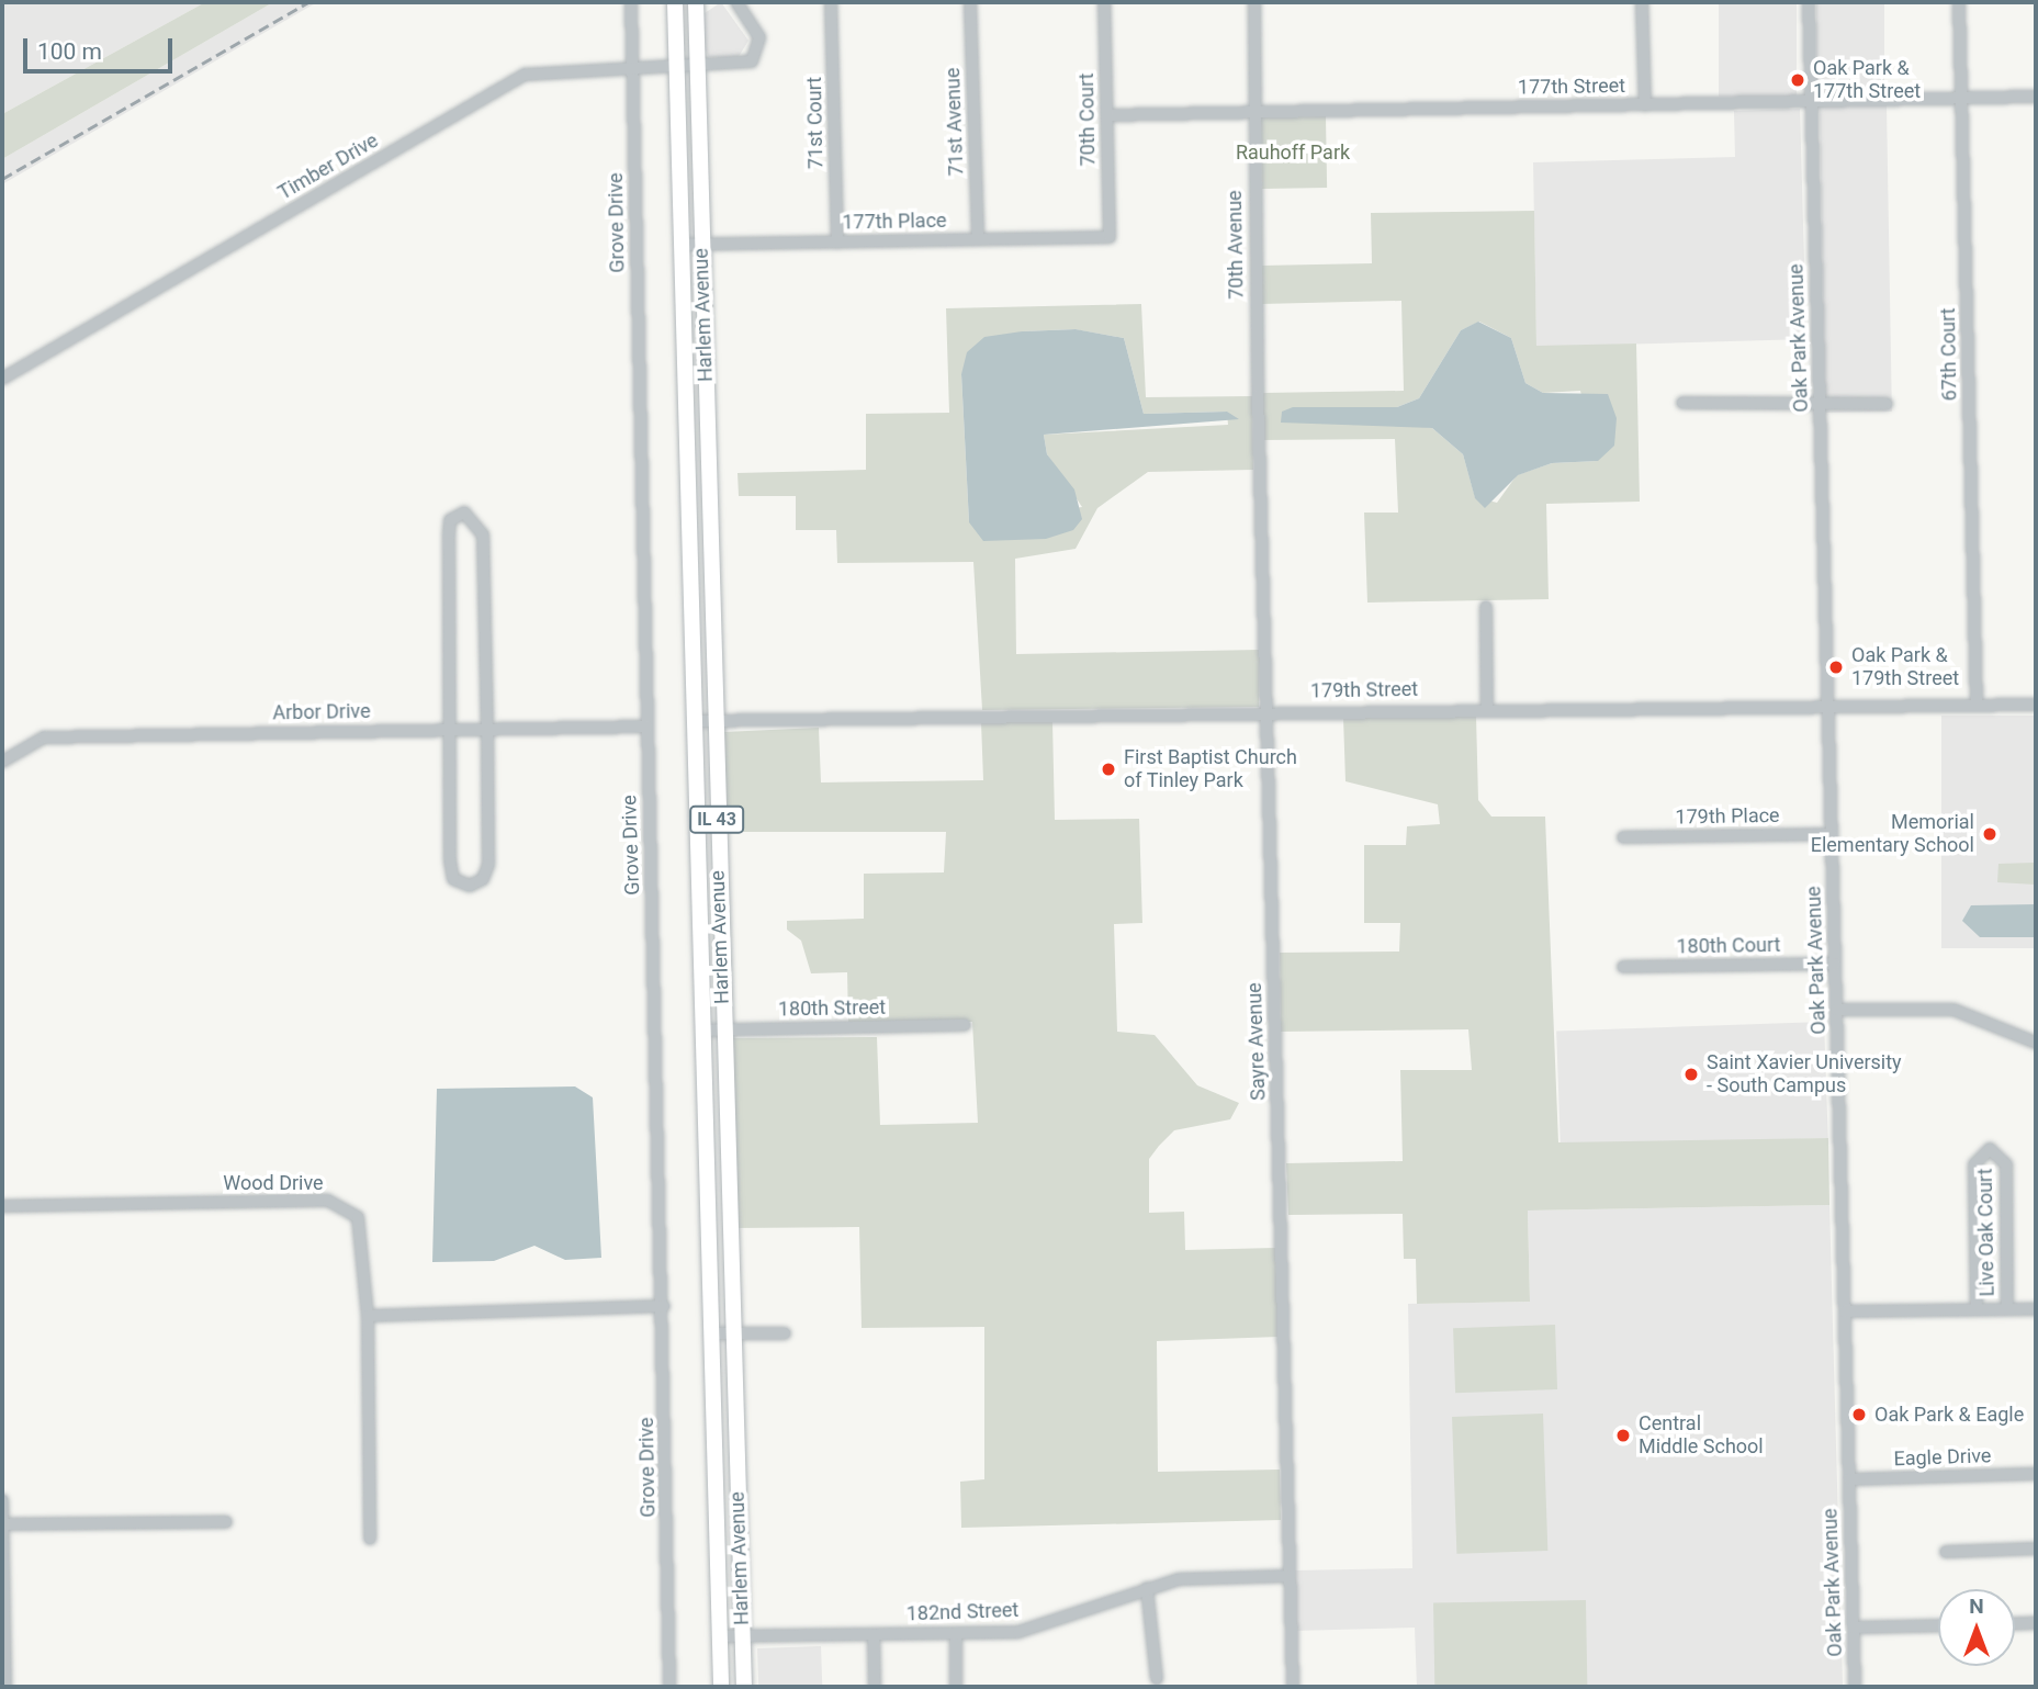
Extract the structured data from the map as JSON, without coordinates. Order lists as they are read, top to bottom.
{
  "streets": {
    "main road": ["Harlem Avenue", "IL 43"],
    "street": [
      "177th Street",
      "70th Court",
      "71st Avenue",
      "71st Court",
      "Timber Drive",
      "177th Place",
      "Grove Drive",
      "70th Avenue",
      "Oak Park Avenue",
      "67th Court",
      "179th Street",
      "Arbor Drive",
      "179th Place",
      "180th Court",
      "180th Street",
      "Sayre Avenue",
      "Wood Drive",
      "Live Oak Court",
      "Eagle Drive",
      "182nd Street"
    ]
  },
  "crossings": [
    ["177th Street", "70th Court"],
    ["177th Street", "70th Avenue"],
    ["177th Street", "Oak Park Avenue"],
    ["177th Street", "67th Court"],
    ["70th Court", "177th Place"],
    ["71st Avenue", "177th Place"],
    ["71st Court", "177th Place"],
    ["Timber Drive", "Grove Drive"],
    ["Timber Drive", "Harlem Avenue"],
    ["177th Place", "Harlem Avenue"],
    ["Grove Drive", "Arbor Drive"],
    ["70th Avenue", "Sayre Avenue"],
    ["Harlem Avenue", "179th Street"],
    ["Harlem Avenue", "180th Street"],
    ["Harlem Avenue", "182nd Street"],
    ["Oak Park Avenue", "179th Street"],
    ["Oak Park Avenue", "179th Place"],
    ["Oak Park Avenue", "180th Court"],
    ["Oak Park Avenue", "Eagle Drive"],
    ["67th Court", "179th Street"],
    ["179th Street", "Sayre Avenue"],
    ["Sayre Avenue", "182nd Street"]
  ],
  "parks": ["Rauhoff Park"],
  "places": [
    "Oak Park & 177th Street",
    "Oak Park & 179th Street",
    "First Baptist Church of Tinley Park",
    "Memorial Elementary School",
    "Saint Xavier University - South Campus",
    "Oak Park & Eagle",
    "Central Middle School"
  ],
  "scale_bar": "100 m",
  "north": "top"
}
